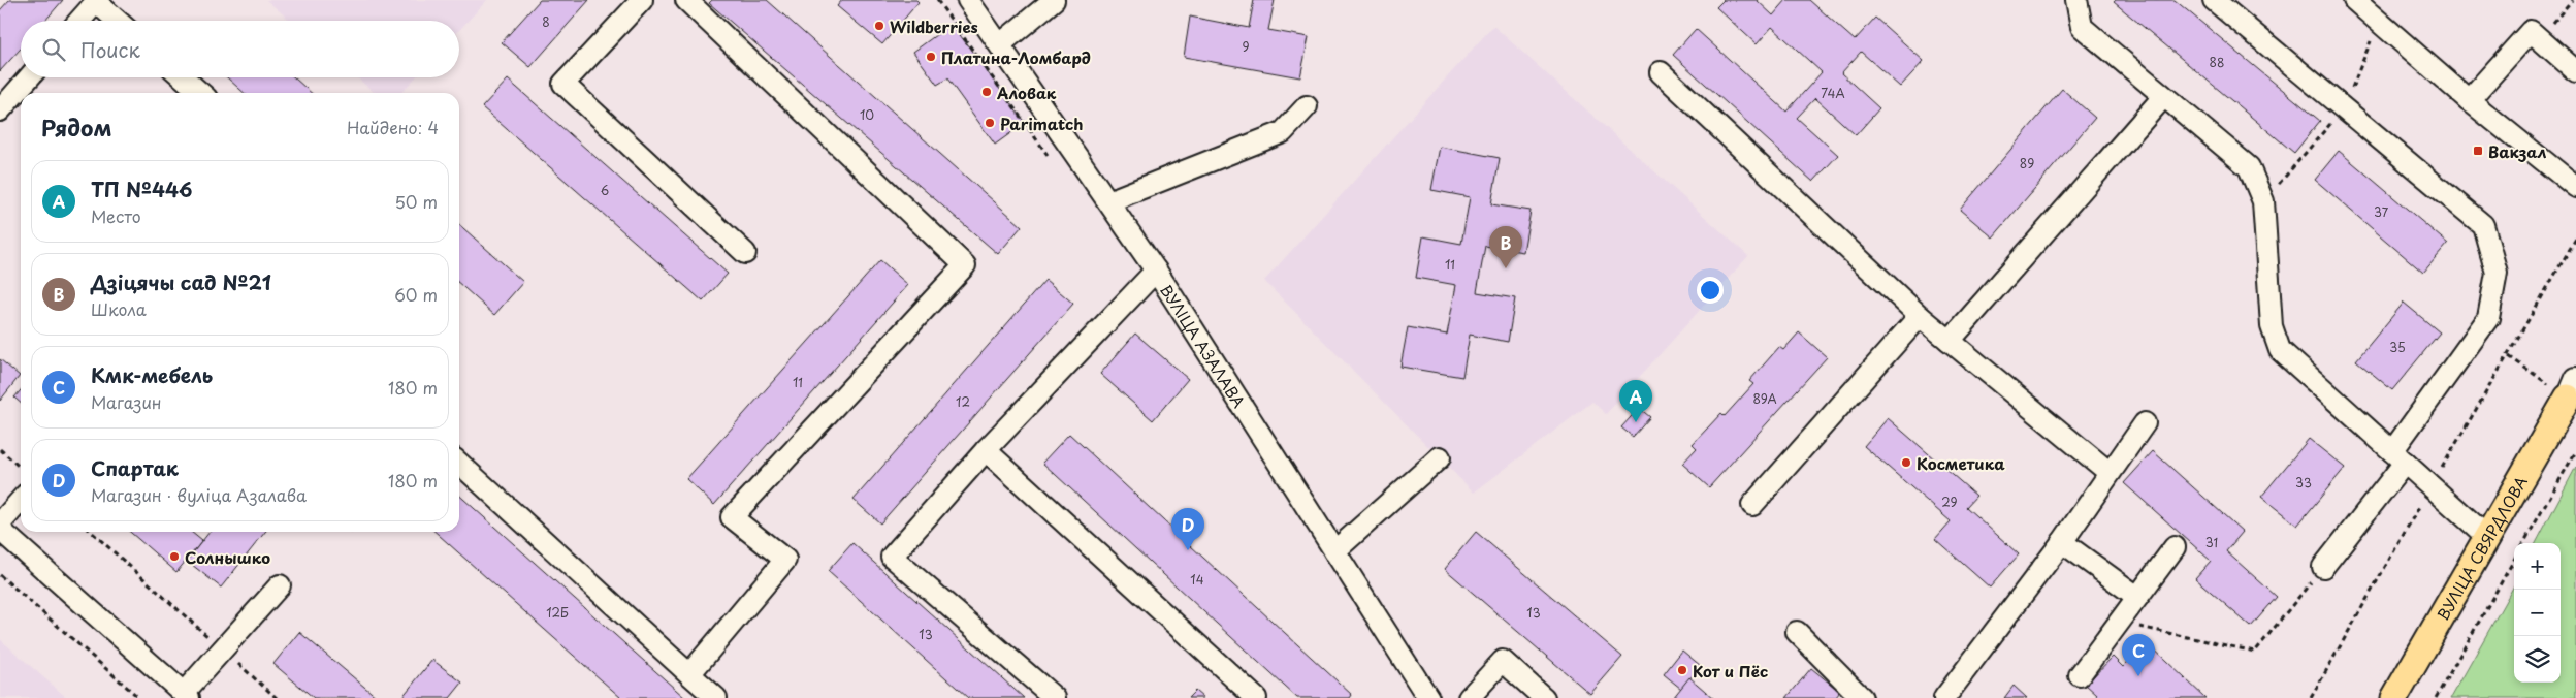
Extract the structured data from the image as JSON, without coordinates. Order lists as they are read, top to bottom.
{
  "streets": {
    "main road": ["ВУЛІЦА СВЯРДЛОВА"],
    "street": ["ВУЛІЦА АЗАЛАВА"]
  },
  "places": {
    "other": [
      "Wildberries",
      "Платина-Ломбард",
      "Аловак",
      "Parimatch",
      "Косметика",
      "Солнышко",
      "Кот и Пёс"
    ],
    "transit": ["Вакзал"]
  },
  "house_numbers": [
    "8",
    "9",
    "88",
    "74А",
    "10",
    "89",
    "6",
    "37",
    "11",
    "35",
    "11",
    "89А",
    "12",
    "33",
    "29",
    "31",
    "14",
    "12Б",
    "13",
    "13"
  ],
  "page": {
    "search": "Поиск",
    "heading": ["Рядом", "Найдено: 4"],
    "list": [
      {
        "mark": "A",
        "name": "ТП №446",
        "note": "Место",
        "value": "50 m"
      },
      {
        "mark": "B",
        "name": "Дзіцячы сад №21",
        "note": "Школа",
        "value": "60 m"
      },
      {
        "mark": "C",
        "name": "Кмк-мебель",
        "note": "Магазин",
        "value": "180 m"
      },
      {
        "mark": "D",
        "name": "Спартак",
        "note": "Магазин · вуліца Азалава",
        "value": "180 m"
      }
    ],
    "pins": [
      "B",
      "A",
      "D",
      "C"
    ],
    "map_buttons": ["+", "−"]
  }
}
